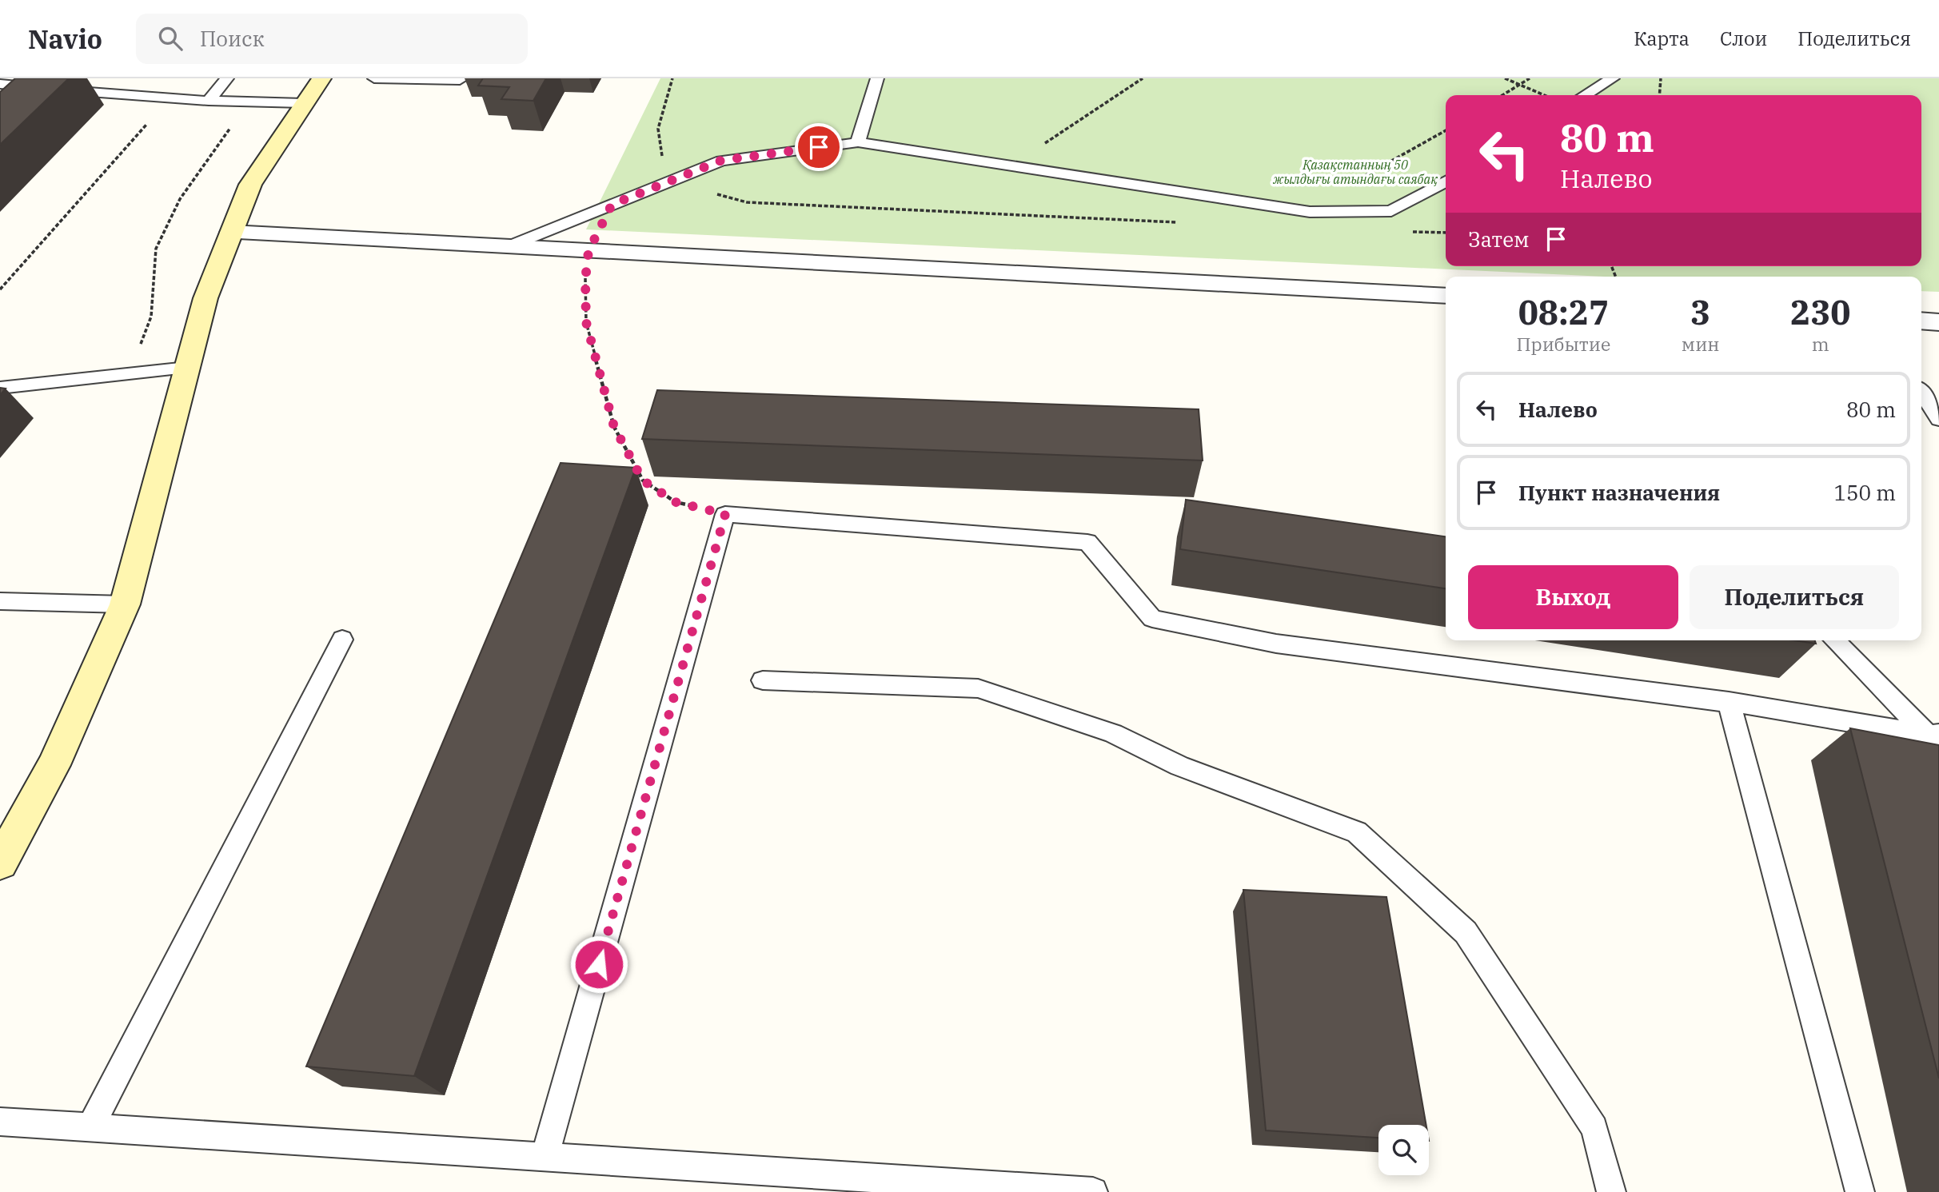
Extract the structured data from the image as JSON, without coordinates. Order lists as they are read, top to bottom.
{
  "parks": ["Қазақстанның 50 жылдығы атындағы саябақ"],
  "page": {
    "header": "Navio",
    "search": "Поиск",
    "nav": ["Карта", "Слои", "Поделиться"],
    "turn": ["80 m", "Налево"],
    "then": "Затем",
    "eta": [
      "08:27",
      "Прибытие",
      "3",
      "мин",
      "230",
      "m"
    ],
    "list": [
      {
        "name": "Налево",
        "value": "80 m"
      },
      {
        "name": "Пункт назначения",
        "value": "150 m"
      }
    ],
    "buttons": ["Выход", "Поделиться"]
  }
}
